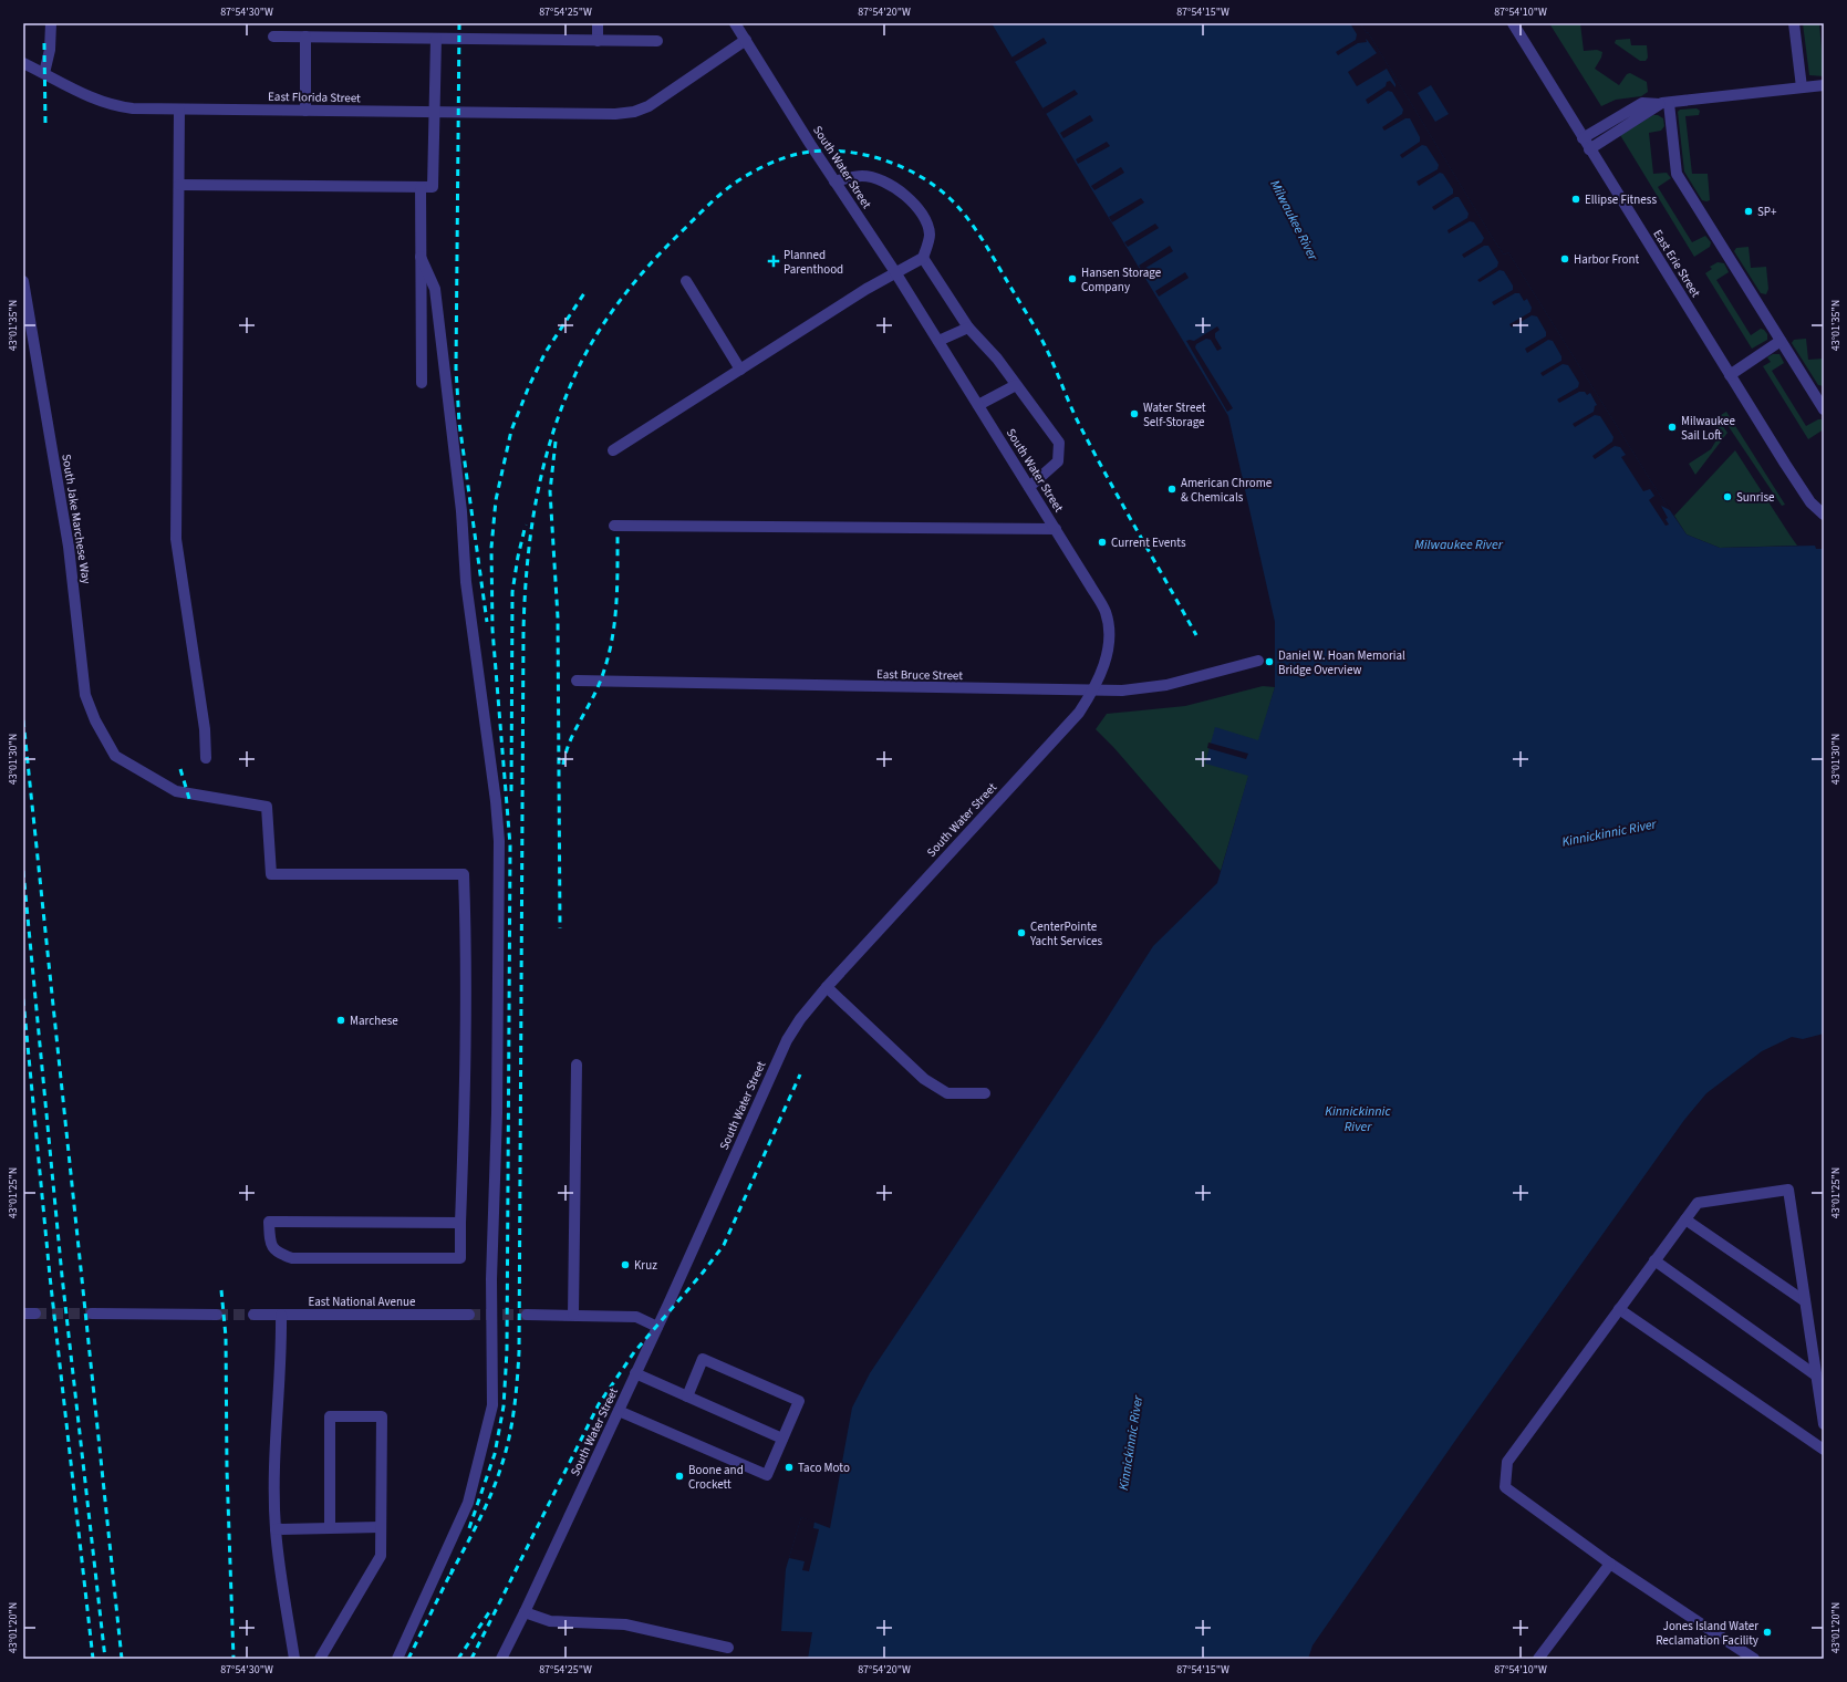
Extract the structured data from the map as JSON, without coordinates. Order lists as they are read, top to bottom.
{
  "streets": {
    "street": [
      "East Florida Street",
      "South Water Street",
      "East Erie Street",
      "South Jake Marchese Way",
      "East Bruce Street",
      "East National Avenue"
    ]
  },
  "crossings": [
    ["East Florida Street", "South Water Street"],
    ["South Water Street", "East Bruce Street"]
  ],
  "water": ["Milwaukee River", "Kinnickinnic River"],
  "places": {
    "other": [
      "Ellipse Fitness",
      "SP+",
      "Harbor Front",
      "Hansen Storage Company",
      "Water Street Self-Storage",
      "Milwaukee Sail Loft",
      "American Chrome & Chemicals",
      "Sunrise",
      "Current Events",
      "Daniel W. Hoan Memorial Bridge Overview",
      "CenterPointe Yacht Services",
      "Marchese",
      "Kruz",
      "Taco Moto",
      "Boone and Crockett",
      "Jones Island Water Reclamation Facility"
    ],
    "health": ["Planned Parenthood"]
  },
  "coordinates": [
    "87°54'30\"W",
    "87°54'25\"W",
    "87°54'20\"W",
    "87°54'15\"W",
    "87°54'10\"W",
    "43°01'35\"N",
    "43°01'30\"N",
    "43°01'25\"N",
    "43°01'20\"N"
  ]
}
